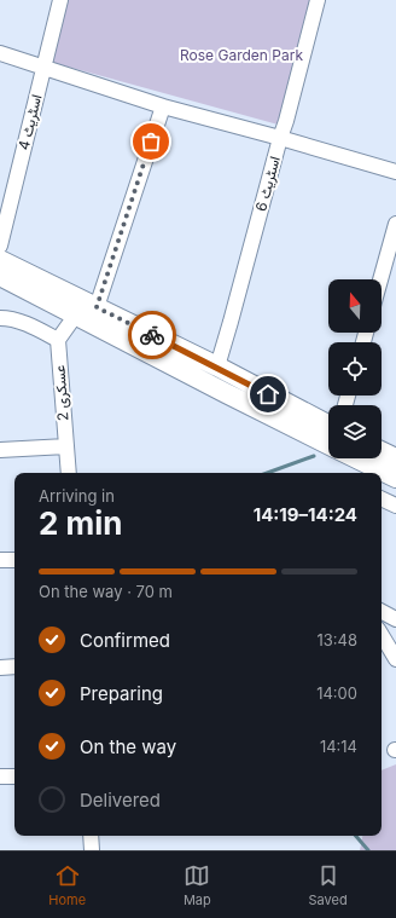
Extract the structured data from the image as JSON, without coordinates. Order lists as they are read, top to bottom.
{
  "streets": {
    "street": ["اسٹریٹ 4", "اسٹریٹ 6", "عسکری 2"]
  },
  "parks": ["Rose Garden Park"],
  "north": "top",
  "page": {
    "heading": ["2 min", "Arriving in", "14:19–14:24"],
    "bar": "On the way · 70 m",
    "list": [
      ["Confirmed", "13:48"],
      ["Preparing", "14:00"],
      ["On the way", "14:14"],
      "Delivered"
    ],
    "tabs": ["Home", "Map", "Saved"]
  }
}
